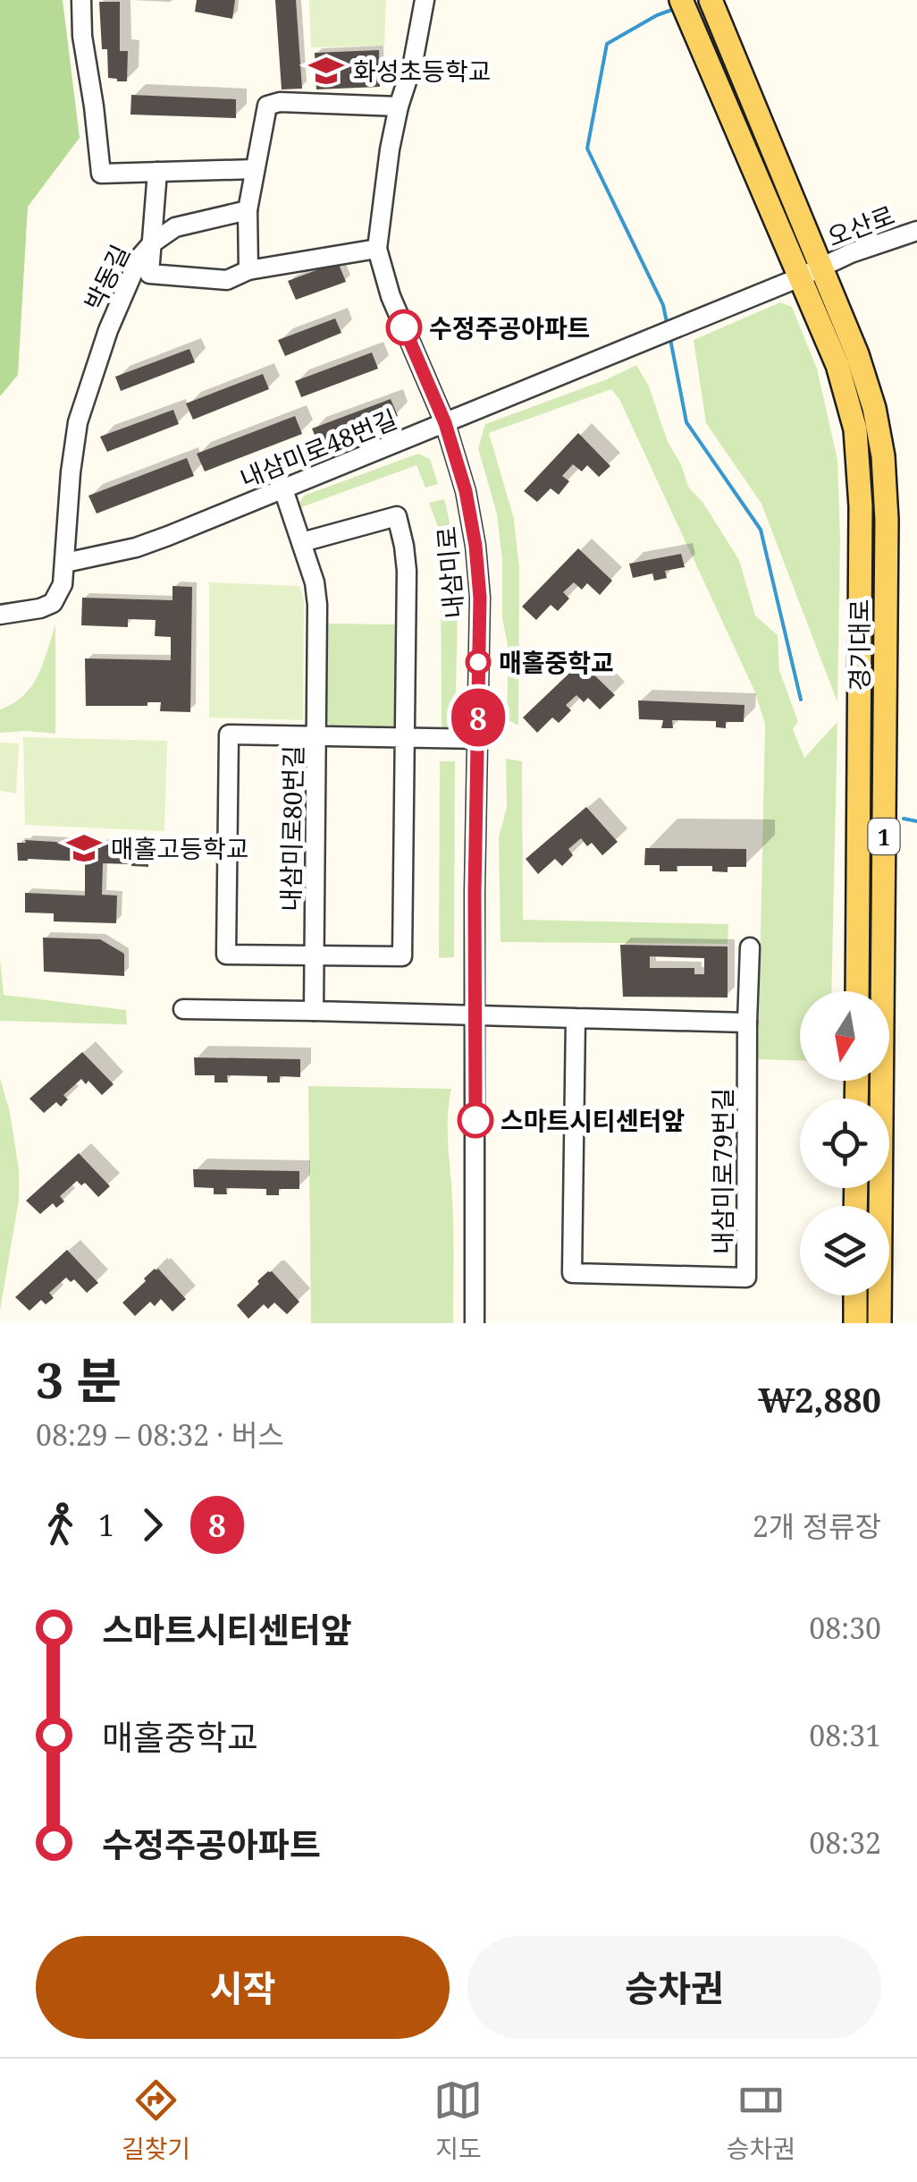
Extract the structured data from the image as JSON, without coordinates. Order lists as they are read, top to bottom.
{
  "streets": {
    "main road": ["경기대로", "1"],
    "street": [
      "오산로",
      "박동길",
      "내삼미로48번길",
      "내삼미로",
      "내삼미로80번길",
      "내삼미로79번길"
    ]
  },
  "crossings": [
    ["오산로", "내삼미로48번길"],
    ["오산로", "경기대로"],
    ["박동길", "내삼미로48번길"],
    ["내삼미로48번길", "내삼미로"],
    ["내삼미로48번길", "내삼미로80번길"]
  ],
  "places": {
    "school or university": ["화성초등학교", "매홀고등학교"],
    "other": ["수정주공아파트", "매홀중학교", "스마트시티센터앞"]
  },
  "lines": ["bus line 8"],
  "north": "bottom",
  "page": {
    "on_map": "8",
    "heading": ["3 분", "08:29 – 08:32 · 버스", "₩2,880"],
    "legs": ["1", "8", "2개 정류장"],
    "list": [
      {
        "name": "스마트시티센터앞",
        "value": "08:30"
      },
      {
        "name": "매홀중학교",
        "value": "08:31"
      },
      {
        "name": "수정주공아파트",
        "value": "08:32"
      }
    ],
    "buttons": ["시작", "승차권"],
    "tabs": ["길찾기", "지도", "승차권"]
  }
}
